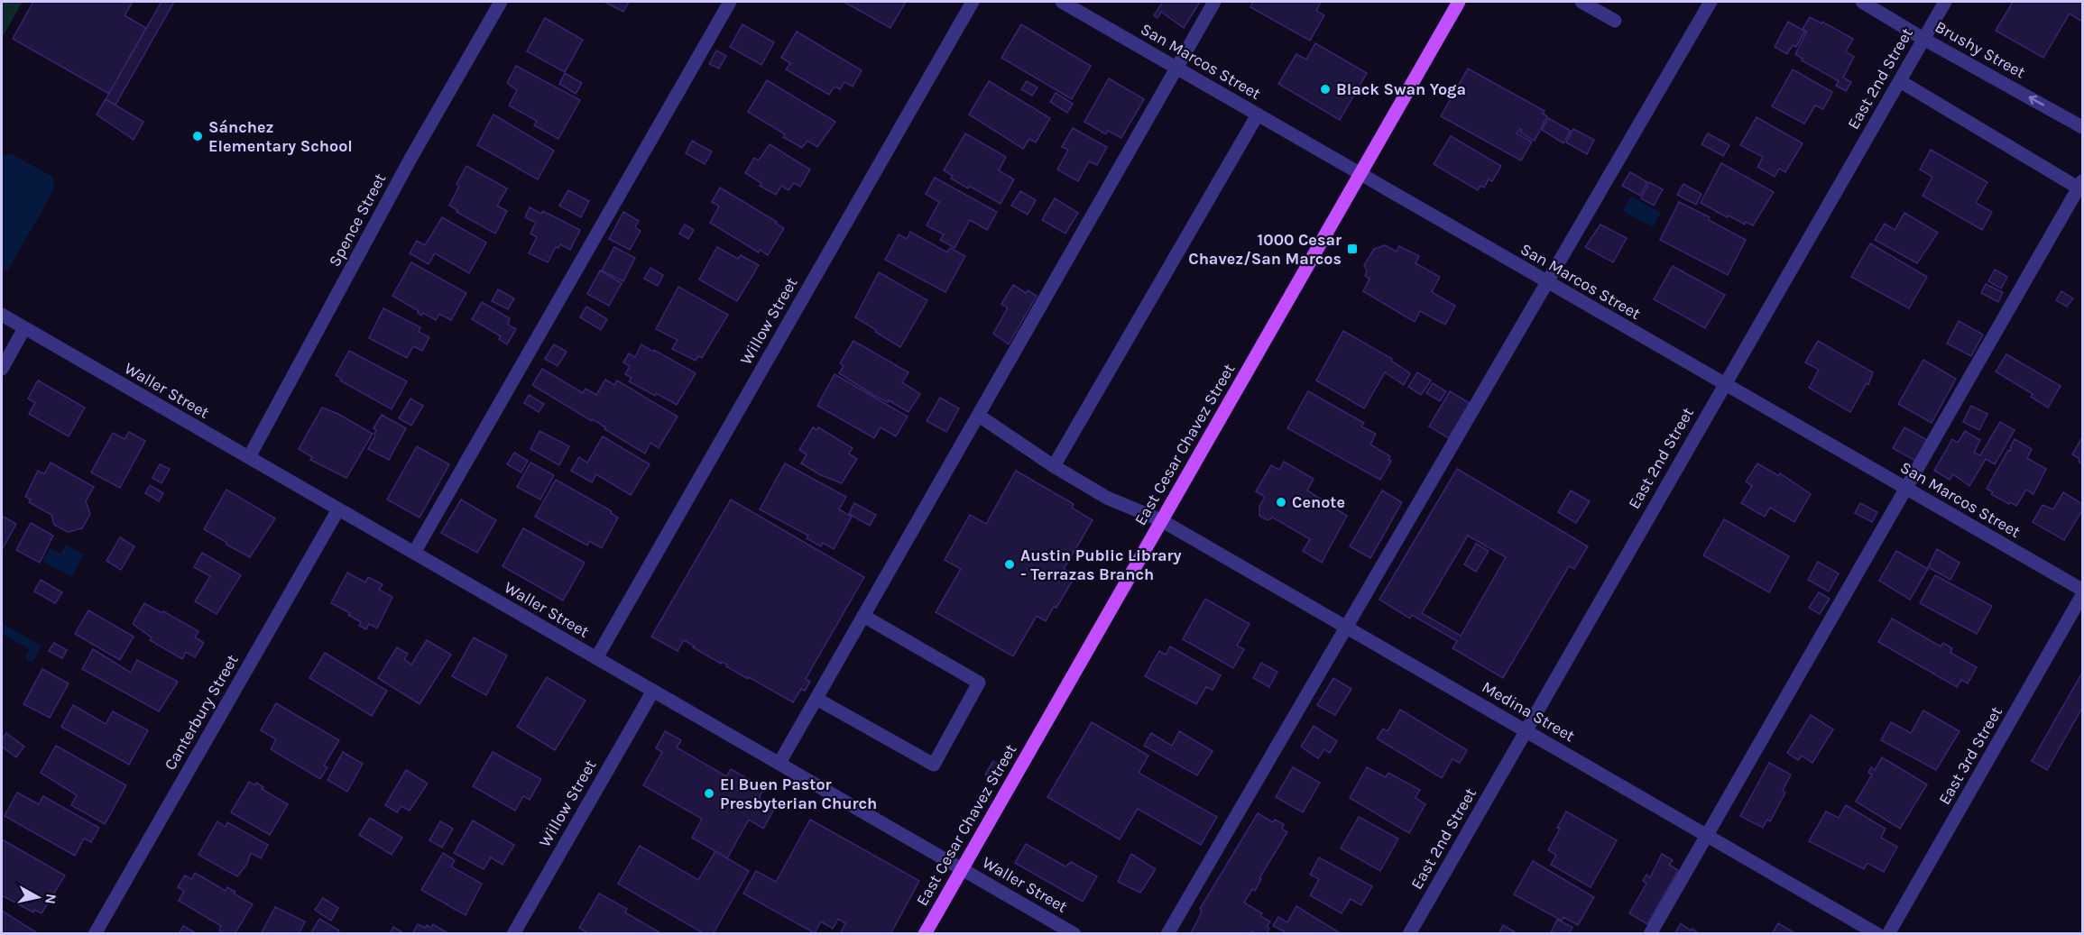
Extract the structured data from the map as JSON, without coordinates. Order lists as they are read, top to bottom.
{
  "streets": {
    "main road": ["East Cesar Chavez Street"],
    "street": [
      "Brushy Street",
      "San Marcos Street",
      "East 2nd Street",
      "Spence Street",
      "Willow Street",
      "Waller Street",
      "Medina Street",
      "Canterbury Street",
      "East 3rd Street"
    ]
  },
  "crossings": [
    ["Brushy Street", "East 2nd Street"],
    ["San Marcos Street", "East 2nd Street"],
    ["San Marcos Street", "East Cesar Chavez Street"],
    ["East 2nd Street", "Medina Street"],
    ["Spence Street", "Waller Street"],
    ["Willow Street", "Waller Street"],
    ["Waller Street", "East Cesar Chavez Street"],
    ["Waller Street", "Canterbury Street"],
    ["East Cesar Chavez Street", "Medina Street"]
  ],
  "places": {
    "other": [
      "Black Swan Yoga",
      "Sánchez Elementary School",
      "Cenote",
      "Austin Public Library - Terrazas Branch",
      "El Buen Pastor Presbyterian Church"
    ],
    "transit": ["1000 Cesar Chavez/San Marcos"]
  },
  "north": "right"
}
